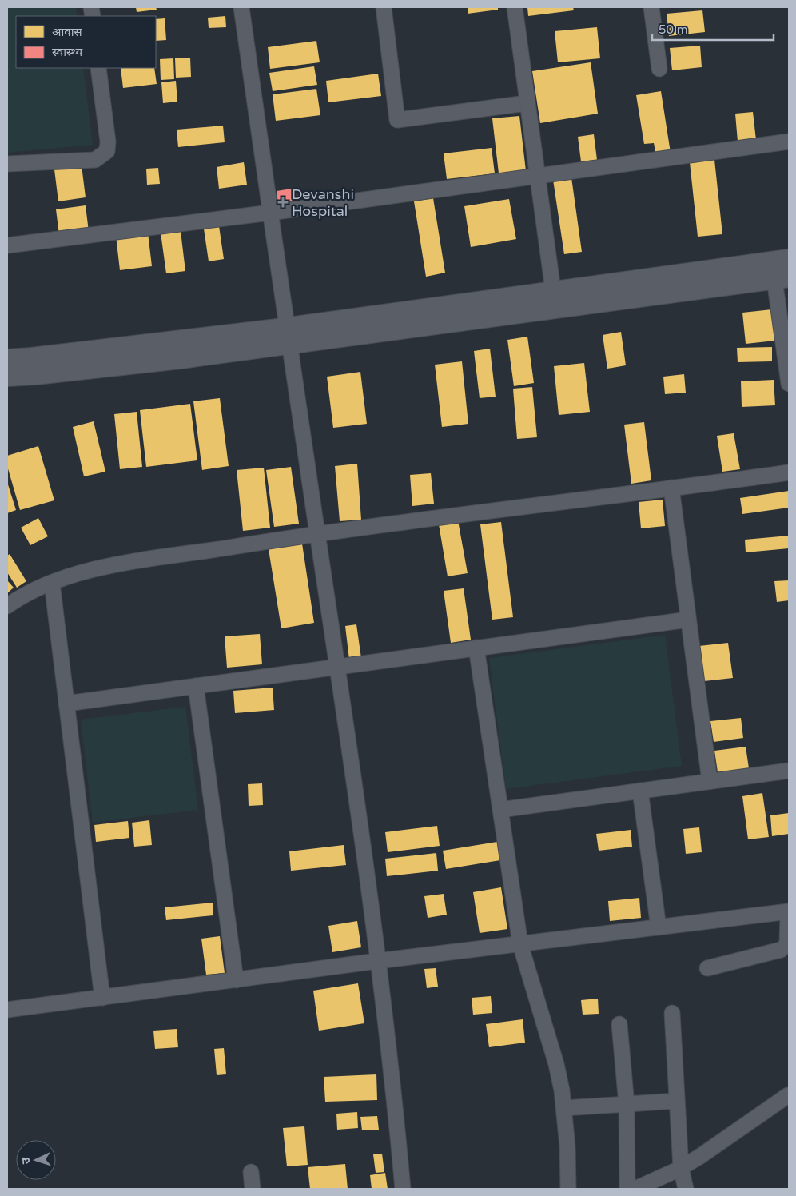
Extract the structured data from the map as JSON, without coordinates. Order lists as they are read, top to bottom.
{
  "places": {
    "health": ["Devanshi Hospital"]
  },
  "legend": ["आवास", "स्वास्थ्य"],
  "scale_bar": "50 m",
  "north": "left"
}
